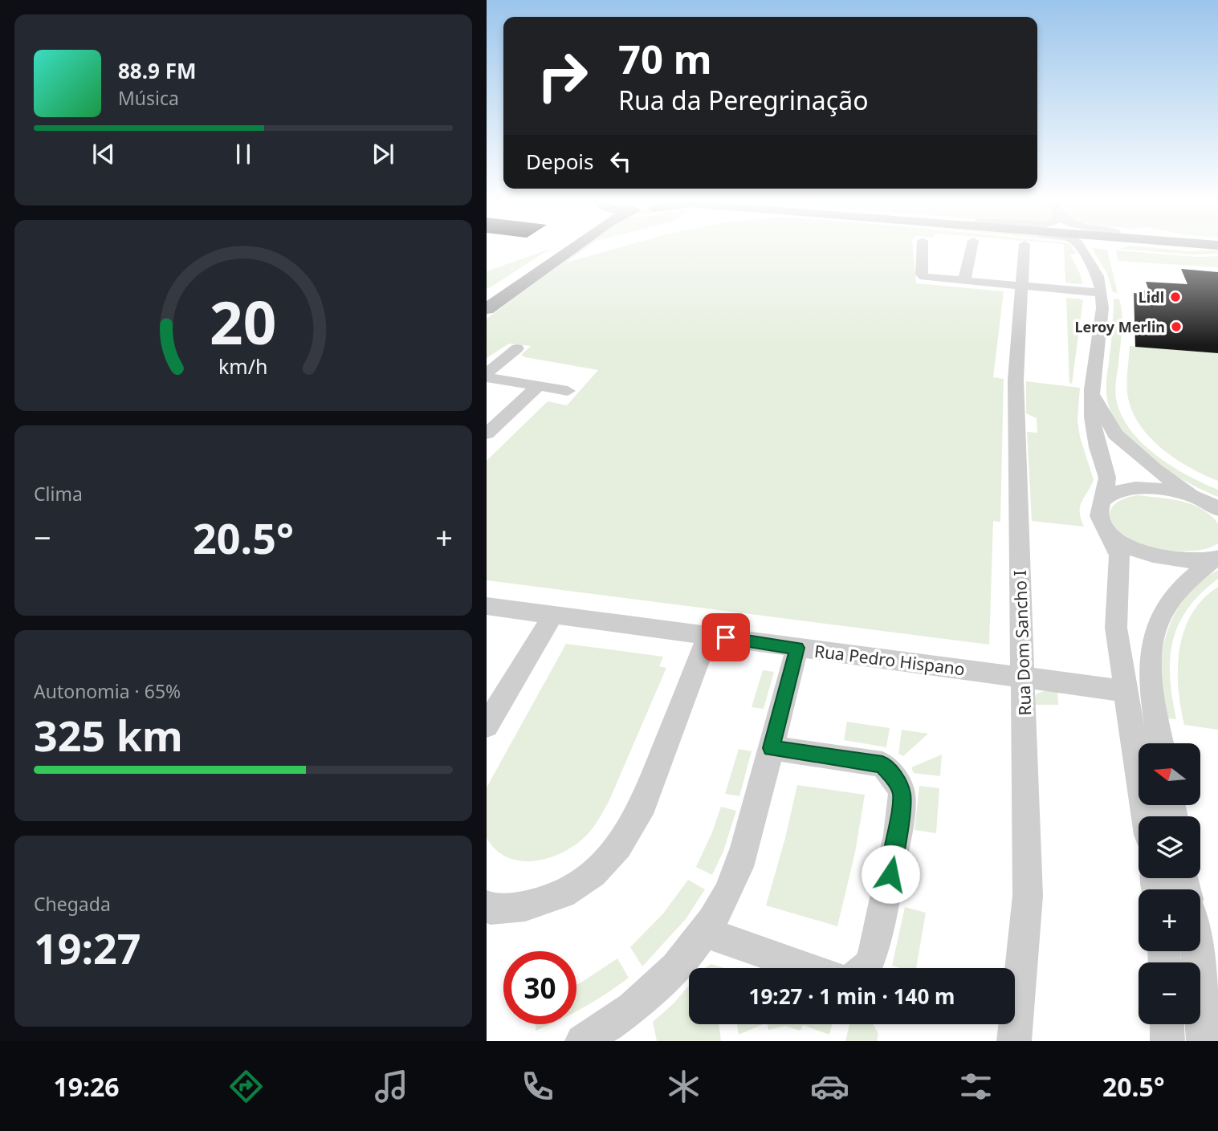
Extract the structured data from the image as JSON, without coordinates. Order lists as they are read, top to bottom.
{
  "streets": {
    "street": ["Rua Dom Sancho I", "Rua Pedro Hispano"]
  },
  "crossings": [
    ["Rua Dom Sancho I", "Rua Pedro Hispano"]
  ],
  "places": ["Lidl", "Leroy Merlin"],
  "north": "left",
  "page": {
    "turn": ["70 m", "Rua da Peregrinação"],
    "song": ["88.9 FM", "Música"],
    "then": "Depois",
    "tile": [
      "Clima",
      ["Autonomia · 65%", "325 km"],
      ["Chegada", "19:27"]
    ],
    "heat": ["−", "20.5°", "+"],
    "map_buttons": ["+", "−"],
    "limit": "30",
    "trip": "19:27 · 1 min · 140 m",
    "tabs": ["19:26", "20.5°"],
    "gauge": ["20", "km/h"]
  }
}
